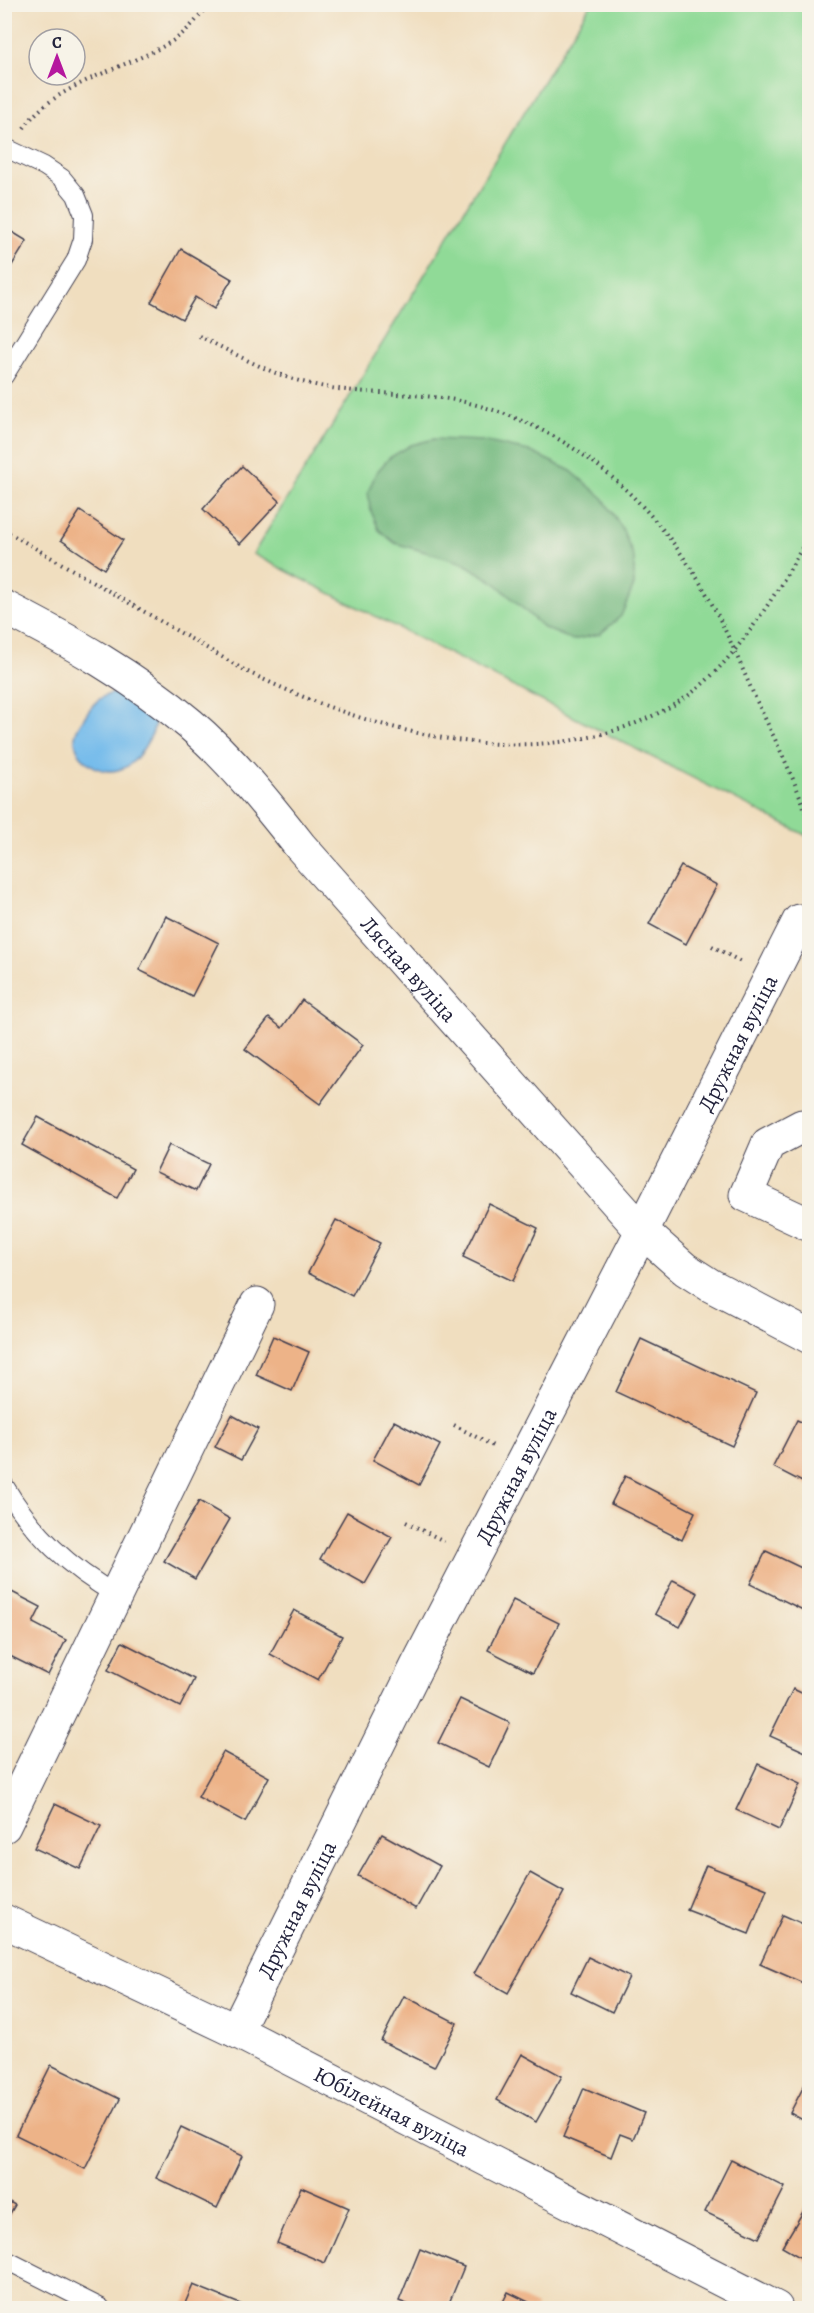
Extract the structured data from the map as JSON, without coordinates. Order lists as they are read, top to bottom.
{
  "streets": {
    "street": ["Лясная вуліца", "Дружная вуліца", "Юбілейная вуліца"]
  },
  "crossings": [
    ["Лясная вуліца", "Дружная вуліца"],
    ["Дружная вуліца", "Юбілейная вуліца"]
  ],
  "north": "top"
}
